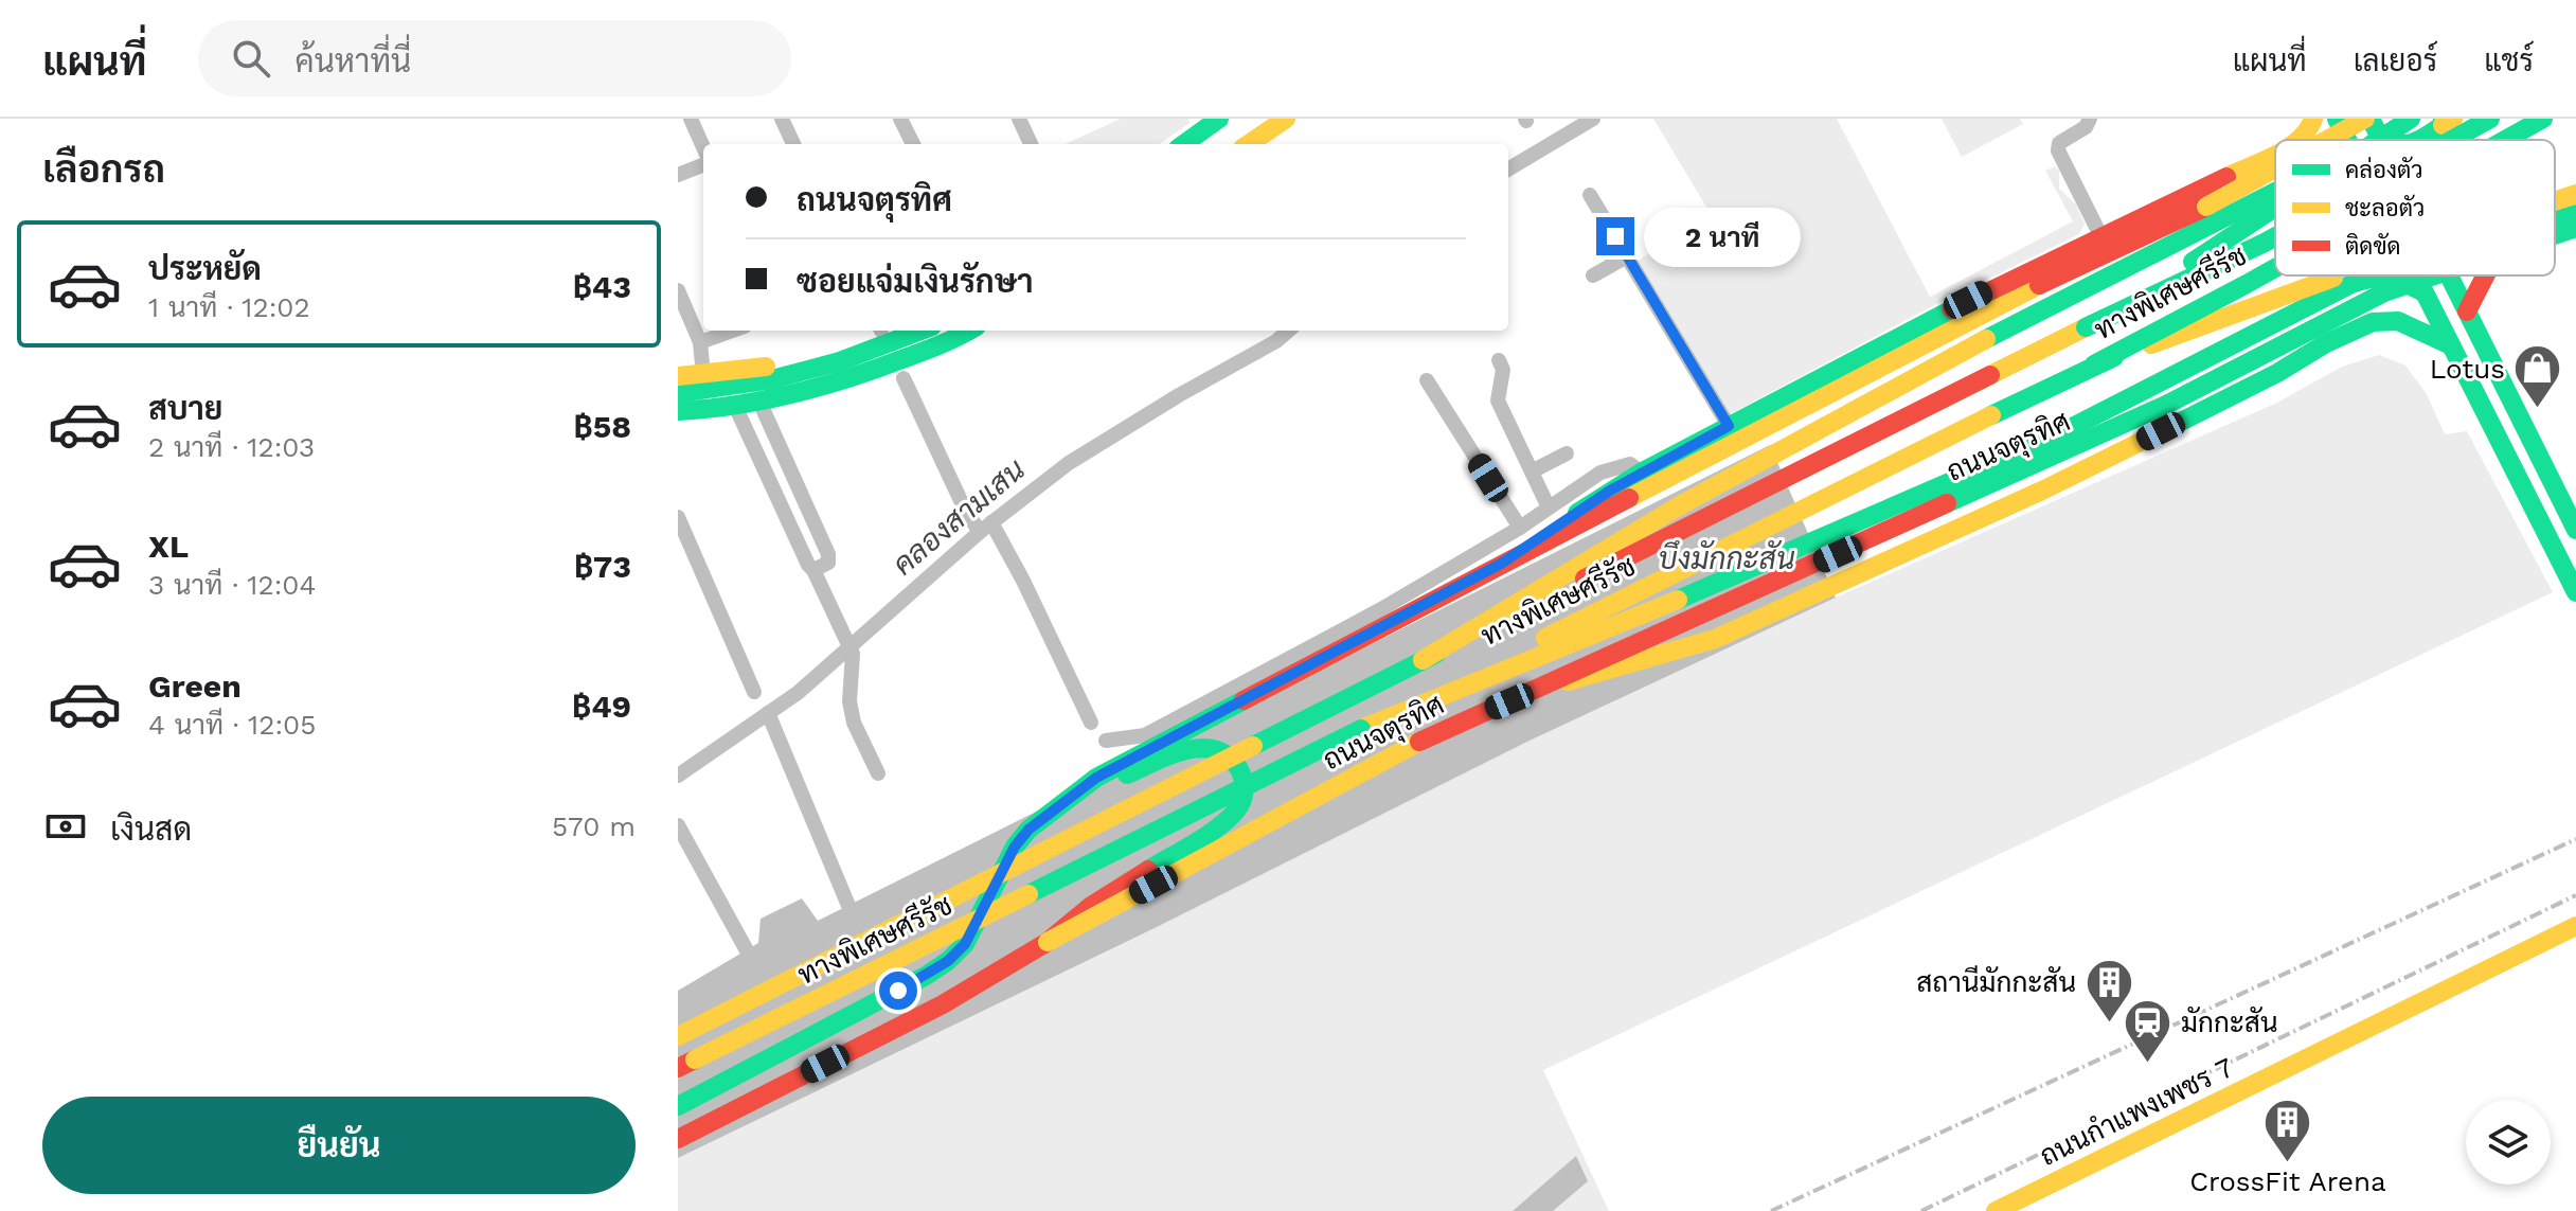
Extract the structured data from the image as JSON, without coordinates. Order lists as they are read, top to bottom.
{
  "streets": {
    "main road": ["ทางพิเศษศรีรัช", "ถนนจตุรทิศ", "ถนนกำแพงเพชร 7"]
  },
  "water": ["คลองสามเสน", "บึงมักกะสัน"],
  "places": {
    "shop": ["Lotus"],
    "building": ["สถานีมักกะสัน", "CrossFit Arena"],
    "station": ["มักกะสัน"]
  },
  "legend": ["คล่องตัว", "ชะลอตัว", "ติดขัด"],
  "page": {
    "header": "แผนที่",
    "search": "ค้นหาที่นี่",
    "nav": ["แผนที่", "เลเยอร์", "แชร์"],
    "heading": "เลือกรถ",
    "banner": ["ถนนจตุรทิศ", "ซอยแจ่มเงินรักษา"],
    "bubble": "2 นาที",
    "list": [
      {
        "name": "ประหยัด",
        "note": "1 นาที · 12:02",
        "value": "฿43"
      },
      {
        "name": "สบาย",
        "note": "2 นาที · 12:03",
        "value": "฿58"
      },
      {
        "name": "XL",
        "note": "3 นาที · 12:04",
        "value": "฿73"
      },
      {
        "name": "Green",
        "note": "4 นาที · 12:05",
        "value": "฿49"
      }
    ],
    "pay": ["เงินสด", "570 m"],
    "buttons": "ยืนยัน"
  }
}
